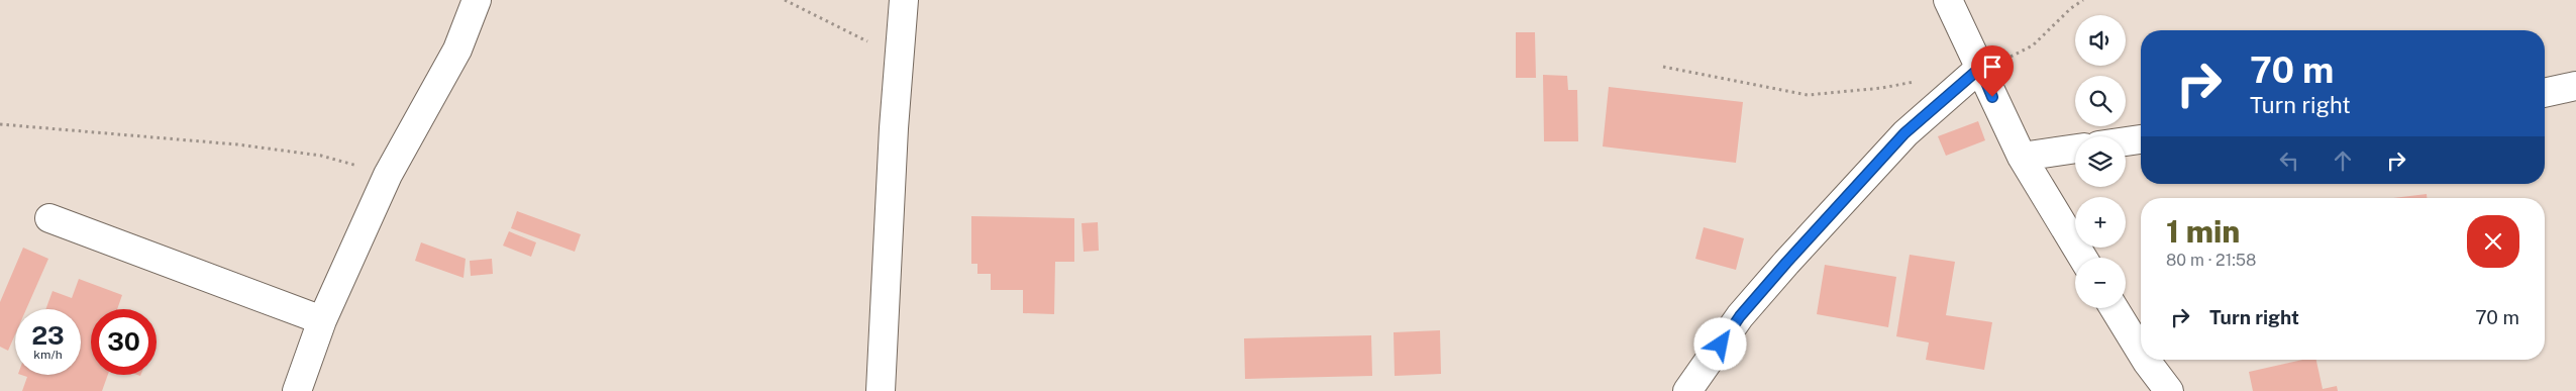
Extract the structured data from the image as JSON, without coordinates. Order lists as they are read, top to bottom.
{
  "page": {
    "map_buttons": ["+", "−"],
    "turn": ["70 m", "Turn right"],
    "heading": ["1 min", "80 m · 21:58"],
    "list": [
      {
        "name": "Turn right",
        "value": "70 m"
      }
    ],
    "speed": "23 km/h",
    "limit": "30"
  }
}
